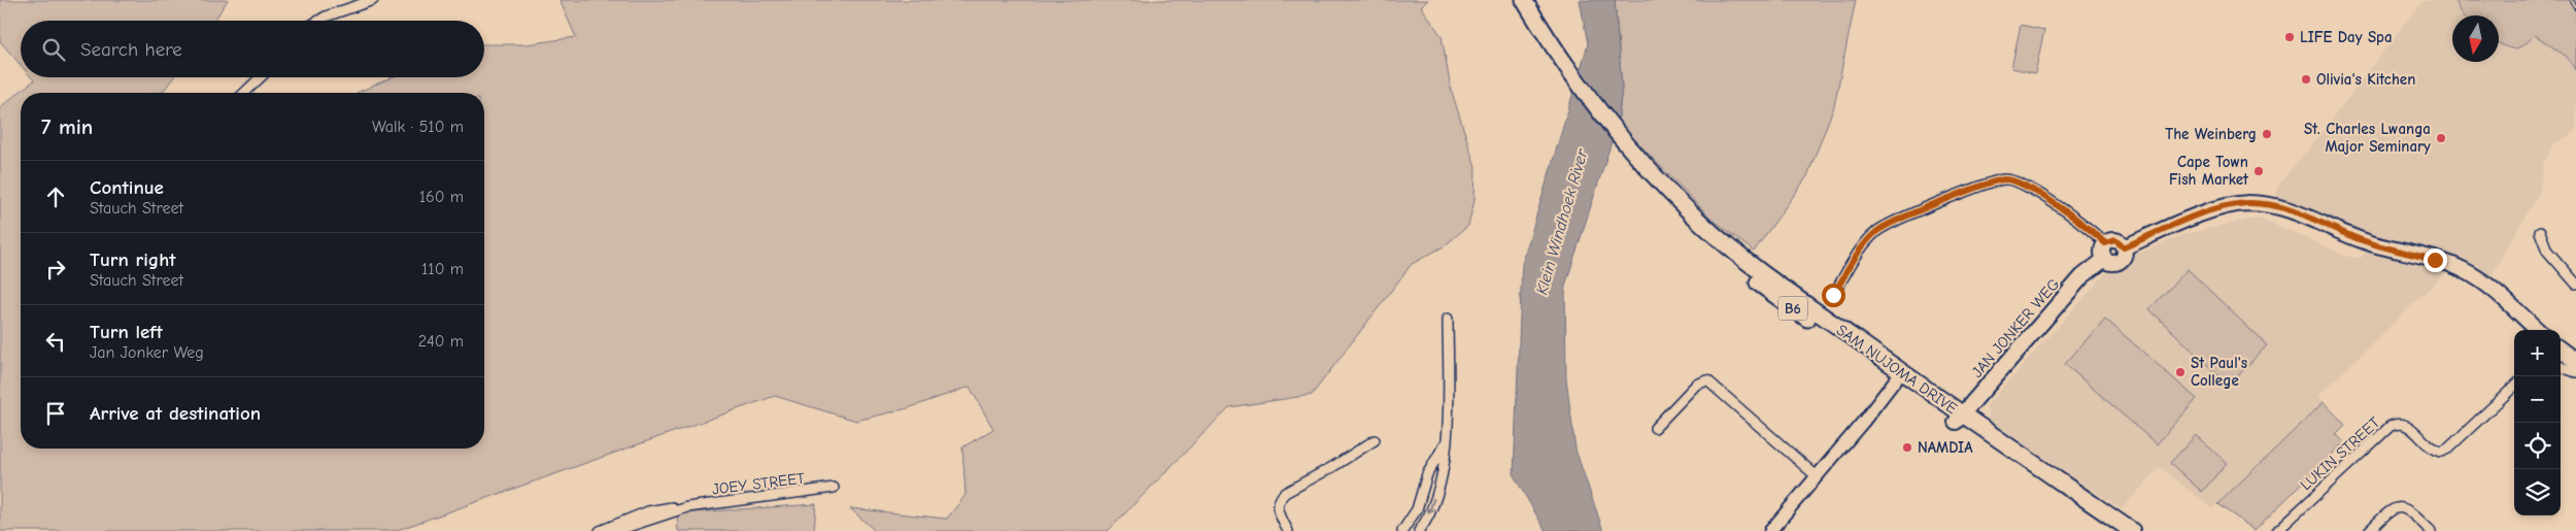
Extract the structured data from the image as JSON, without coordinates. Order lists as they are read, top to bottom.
{
  "streets": {
    "highway": ["B6", "SAM NUJOMA DRIVE"],
    "main road": ["JAN JONKER WEG"],
    "street": ["LUKIN STREET", "JOEY STREET"]
  },
  "crossings": [
    ["JAN JONKER WEG", "SAM NUJOMA DRIVE"]
  ],
  "water": ["Klein Windhoek River"],
  "places": [
    "LIFE Day Spa",
    "Olivia's Kitchen",
    "The Weinberg",
    "St. Charles Lwanga Major Seminary",
    "Cape Town Fish Market",
    "St Paul's College",
    "NAMDIA"
  ],
  "north": "bottom",
  "page": {
    "search": "Search here",
    "heading": ["7 min", "Walk · 510 m"],
    "list": [
      ["Continue", "Stauch Street", "160 m"],
      ["Turn right", "Stauch Street", "110 m"],
      ["Turn left", "Jan Jonker Weg", "240 m"],
      "Arrive at destination"
    ],
    "map_buttons": ["+", "−"]
  }
}
